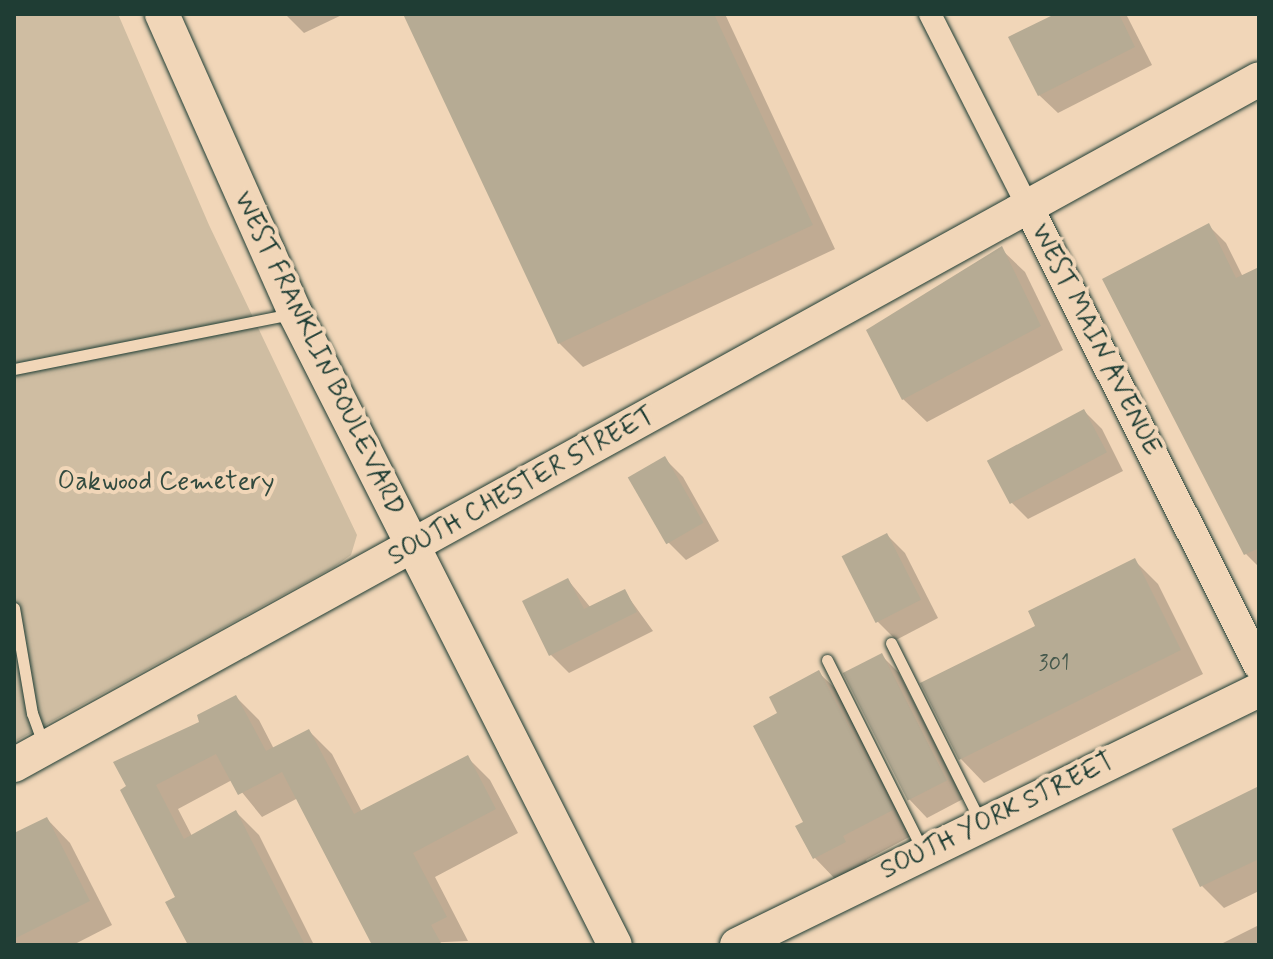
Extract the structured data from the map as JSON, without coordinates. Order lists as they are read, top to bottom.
{
  "streets": {
    "main road": ["WEST FRANKLIN BOULEVARD", "SOUTH CHESTER STREET", "SOUTH YORK STREET"],
    "street": ["WEST MAIN AVENUE"]
  },
  "crossings": [
    ["WEST MAIN AVENUE", "SOUTH CHESTER STREET"],
    ["WEST FRANKLIN BOULEVARD", "SOUTH CHESTER STREET"]
  ],
  "parks": ["Oakwood Cemetery"],
  "house_numbers": ["301"]
}
